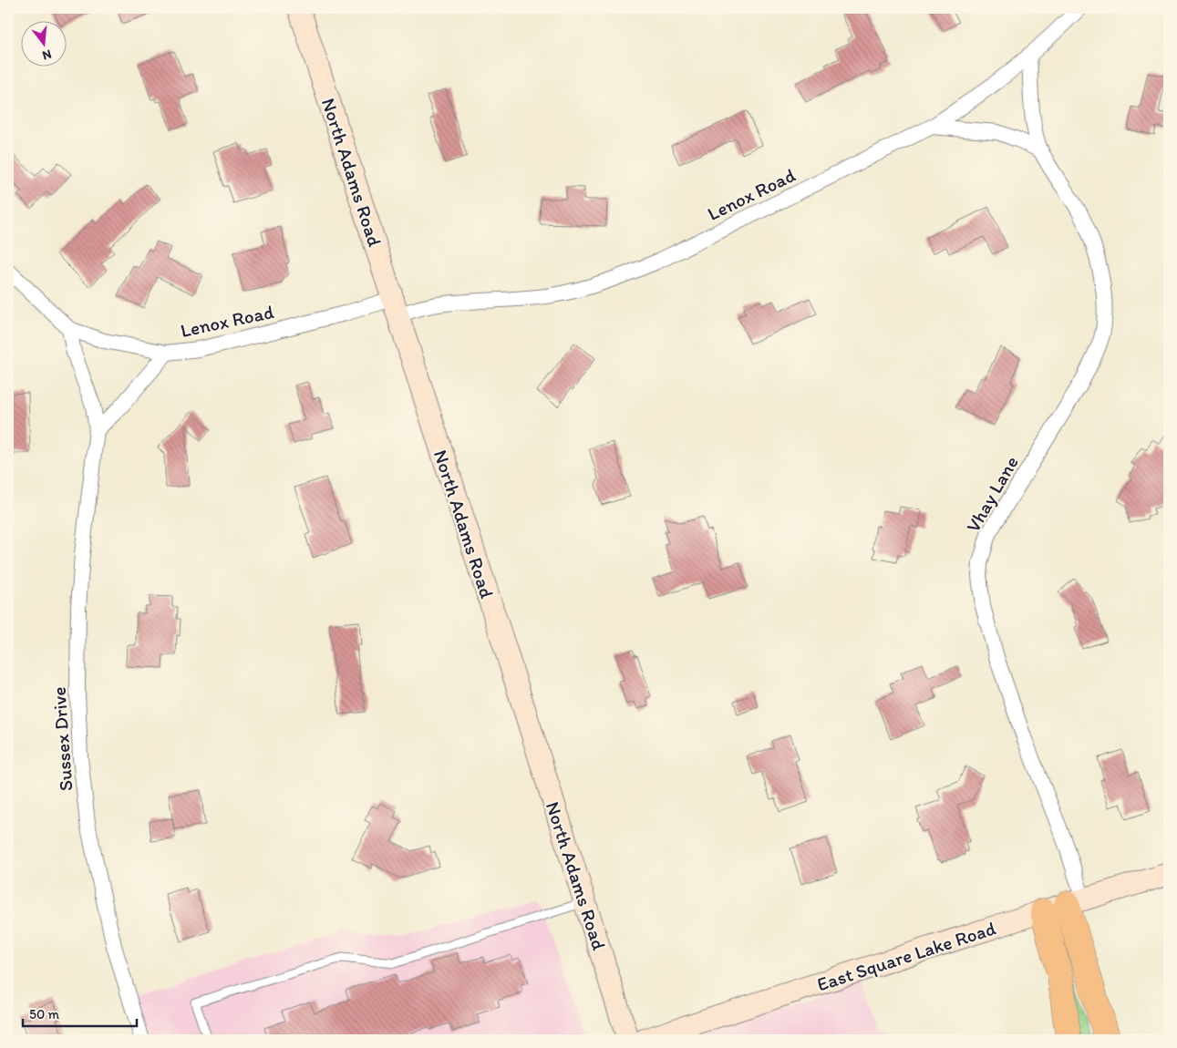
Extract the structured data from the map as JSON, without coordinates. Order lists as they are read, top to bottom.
{
  "streets": {
    "street": [
      "North Adams Road",
      "Lenox Road",
      "Vhay Lane",
      "Sussex Drive",
      "East Square Lake Road"
    ]
  },
  "crossings": [
    ["North Adams Road", "Lenox Road"],
    ["Lenox Road", "Vhay Lane"],
    ["Lenox Road", "Sussex Drive"],
    ["Vhay Lane", "East Square Lake Road"]
  ],
  "scale_bar": "50 m",
  "north": "bottom"
}
